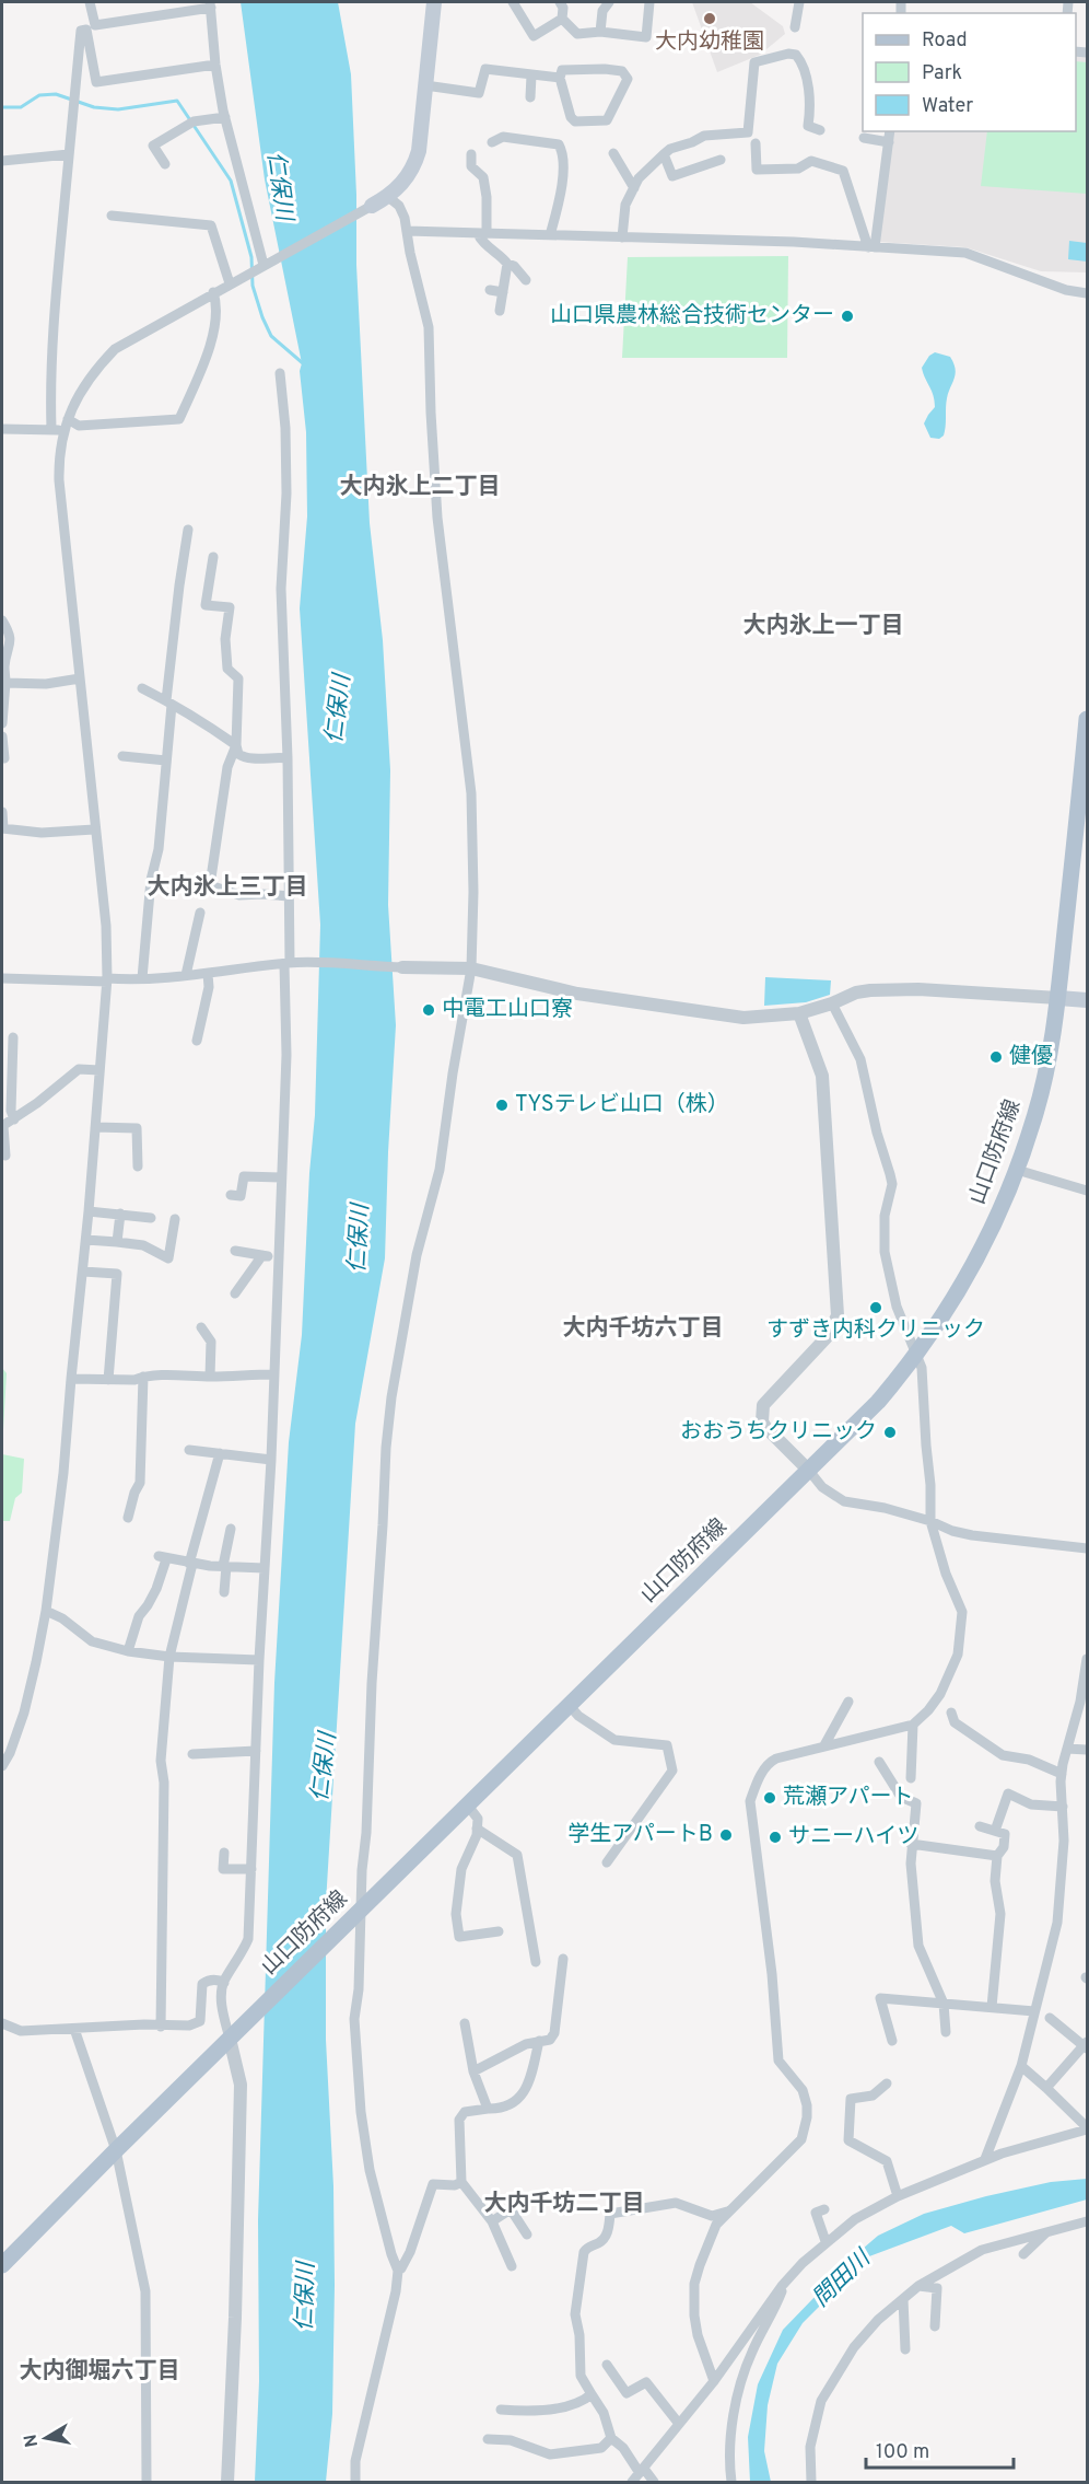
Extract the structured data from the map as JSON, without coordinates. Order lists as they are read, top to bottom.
{
  "streets": {
    "main road": ["山口防府線"]
  },
  "districts": [
    "大内氷上二丁目",
    "大内氷上一丁目",
    "大内氷上三丁目",
    "大内千坊六丁目",
    "大内千坊二丁目",
    "大内御堀六丁目"
  ],
  "water": ["仁保川", "問田川"],
  "places": [
    "大内幼稚園",
    "山口県農林総合技術センター",
    "中電工山口寮",
    "健優",
    "TYSテレビ山口（株）",
    "すずき内科クリニック",
    "おおうちクリニック",
    "荒瀬アパート",
    "学生アパートB",
    "サニーハイツ"
  ],
  "legend": ["Road", "Park", "Water"],
  "scale_bar": "100 m",
  "north": "left"
}
